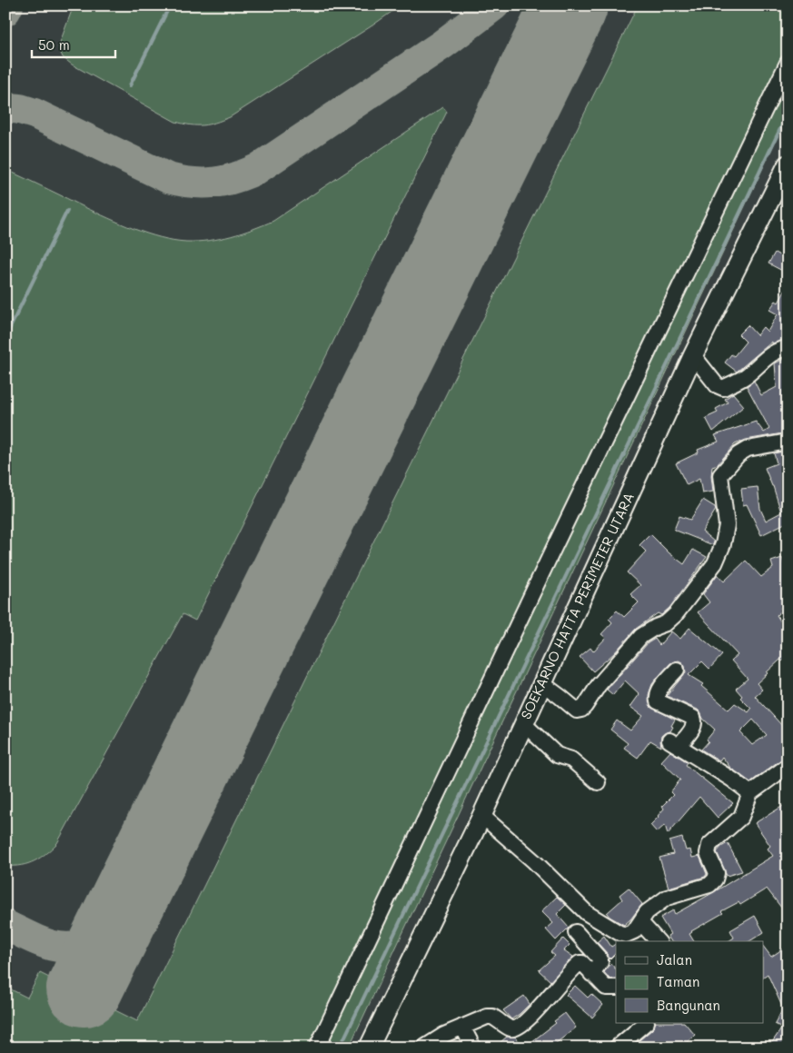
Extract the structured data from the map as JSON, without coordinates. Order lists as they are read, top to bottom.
{
  "streets": {
    "main road": ["SOEKARNO HATTA PERIMETER UTARA"]
  },
  "legend": ["Jalan", "Taman", "Bangunan"],
  "scale_bar": "50 m"
}
